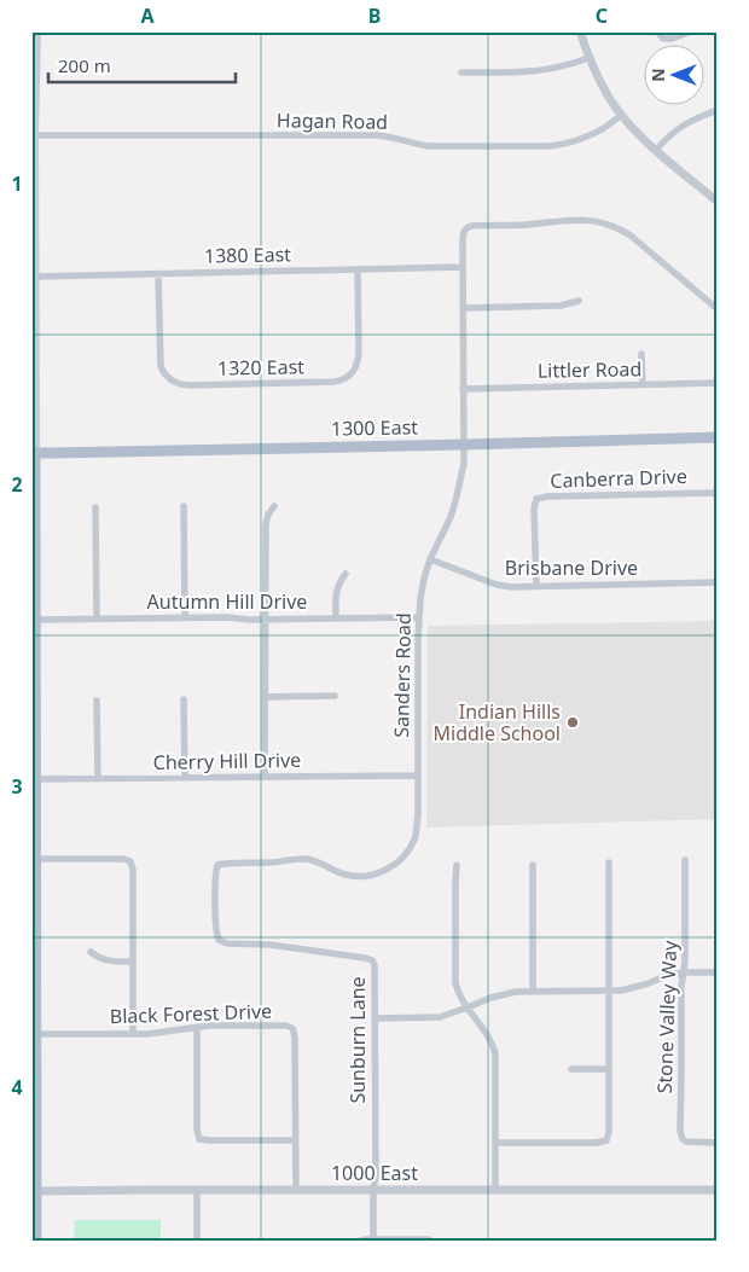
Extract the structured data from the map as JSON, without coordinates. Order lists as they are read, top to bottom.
{
  "streets": {
    "main road": ["1300 East"],
    "street": [
      "Hagan Road",
      "1380 East",
      "1320 East",
      "Littler Road",
      "Canberra Drive",
      "Brisbane Drive",
      "Autumn Hill Drive",
      "Sanders Road",
      "Cherry Hill Drive",
      "Black Forest Drive",
      "Stone Valley Way",
      "Sunburn Lane",
      "1000 East"
    ]
  },
  "crossings": [
    ["1380 East", "1320 East"],
    ["1380 East", "Sanders Road"],
    ["Littler Road", "Sanders Road"],
    ["1300 East", "Sanders Road"],
    ["Canberra Drive", "Brisbane Drive"],
    ["Brisbane Drive", "Sanders Road"],
    ["Autumn Hill Drive", "Sanders Road"],
    ["Sanders Road", "Cherry Hill Drive"],
    ["Sanders Road", "Sunburn Lane"],
    ["Black Forest Drive", "1000 East"],
    ["Sunburn Lane", "1000 East"]
  ],
  "places": ["Indian Hills Middle School"],
  "scale_bar": "200 m",
  "north": "left",
  "grid": {
    "columns": ["A", "B", "C"],
    "rows": [
      "1",
      "2",
      "3",
      "4"
    ]
  }
}
